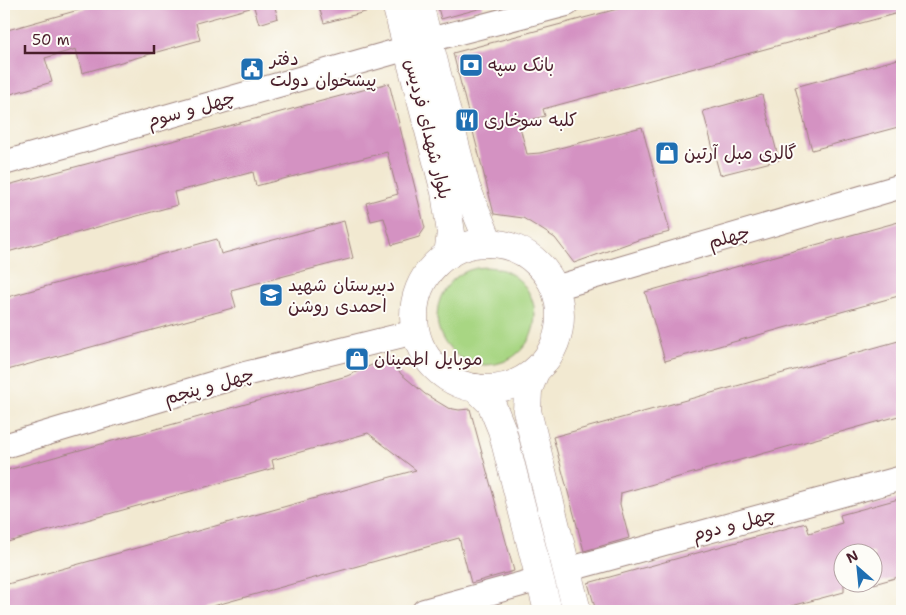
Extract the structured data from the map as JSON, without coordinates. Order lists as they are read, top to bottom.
{
  "streets": {
    "main road": ["بلوار شهدای فردیس"],
    "street": [
      "چهل و سوم",
      "چهلم",
      "چهل و پنجم",
      "چهل و دوم"
    ]
  },
  "crossings": [
    ["چهل و سوم", "بلوار شهدای فردیس"],
    ["بلوار شهدای فردیس", "چهلم"],
    ["بلوار شهدای فردیس", "چهل و پنجم"],
    ["چهلم", "چهل و پنجم"]
  ],
  "places": {
    "bank": ["بانک سپه"],
    "public building": ["دفتر پیشخوان دولت"],
    "restaurant": ["کلبه سوخاری"],
    "shop": ["گالری مبل آرتین", "موبایل اطمینان"],
    "school or university": ["دبیرستان شهید احمدی روشن"]
  },
  "scale_bar": "50 m",
  "north": "top left"
}
